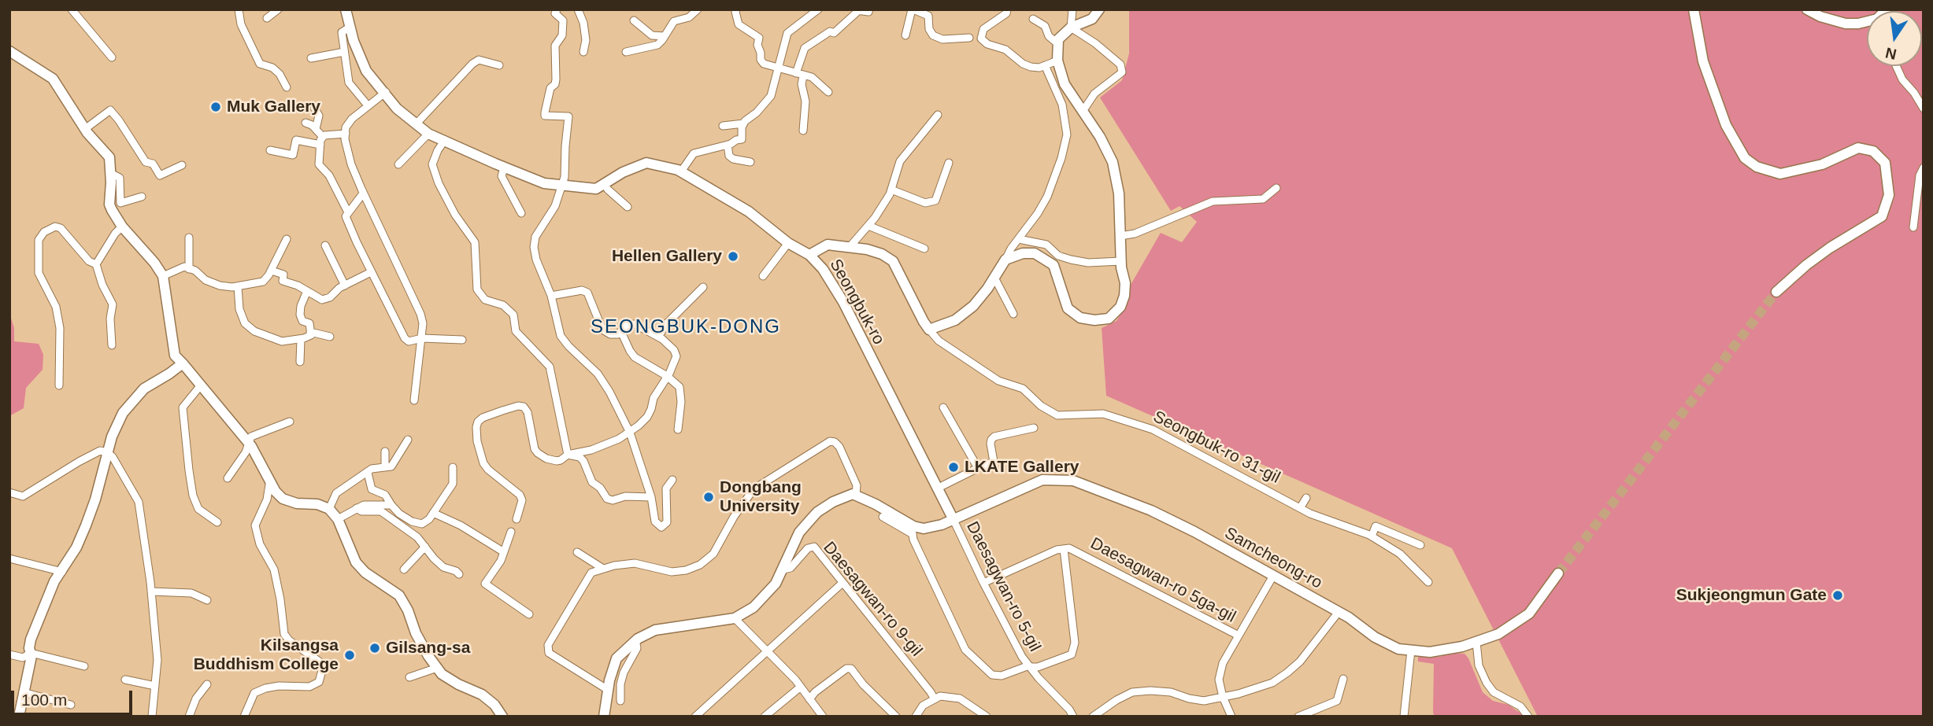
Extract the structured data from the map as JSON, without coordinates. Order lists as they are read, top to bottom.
{
  "streets": {
    "street": [
      "Seongbuk-ro",
      "Seongbuk-ro 31-gil",
      "Samcheong-ro",
      "Daesagwan-ro 5ga-gil",
      "Daesagwan-ro 5-gil",
      "Daesagwan-ro 9-gil"
    ]
  },
  "crossings": [
    ["Seongbuk-ro", "Seongbuk-ro 31-gil"],
    ["Seongbuk-ro", "Samcheong-ro"],
    ["Seongbuk-ro", "Daesagwan-ro 5-gil"],
    ["Samcheong-ro", "Daesagwan-ro 5-gil"],
    ["Daesagwan-ro 5ga-gil", "Daesagwan-ro 5-gil"]
  ],
  "districts": ["SEONGBUK-DONG"],
  "places": [
    "Muk Gallery",
    "Hellen Gallery",
    "LKATE Gallery",
    "Dongbang University",
    "Sukjeongmun Gate",
    "Gilsang-sa",
    "Kilsangsa Buddhism College"
  ],
  "scale_bar": "100 m",
  "north": "bottom"
}
